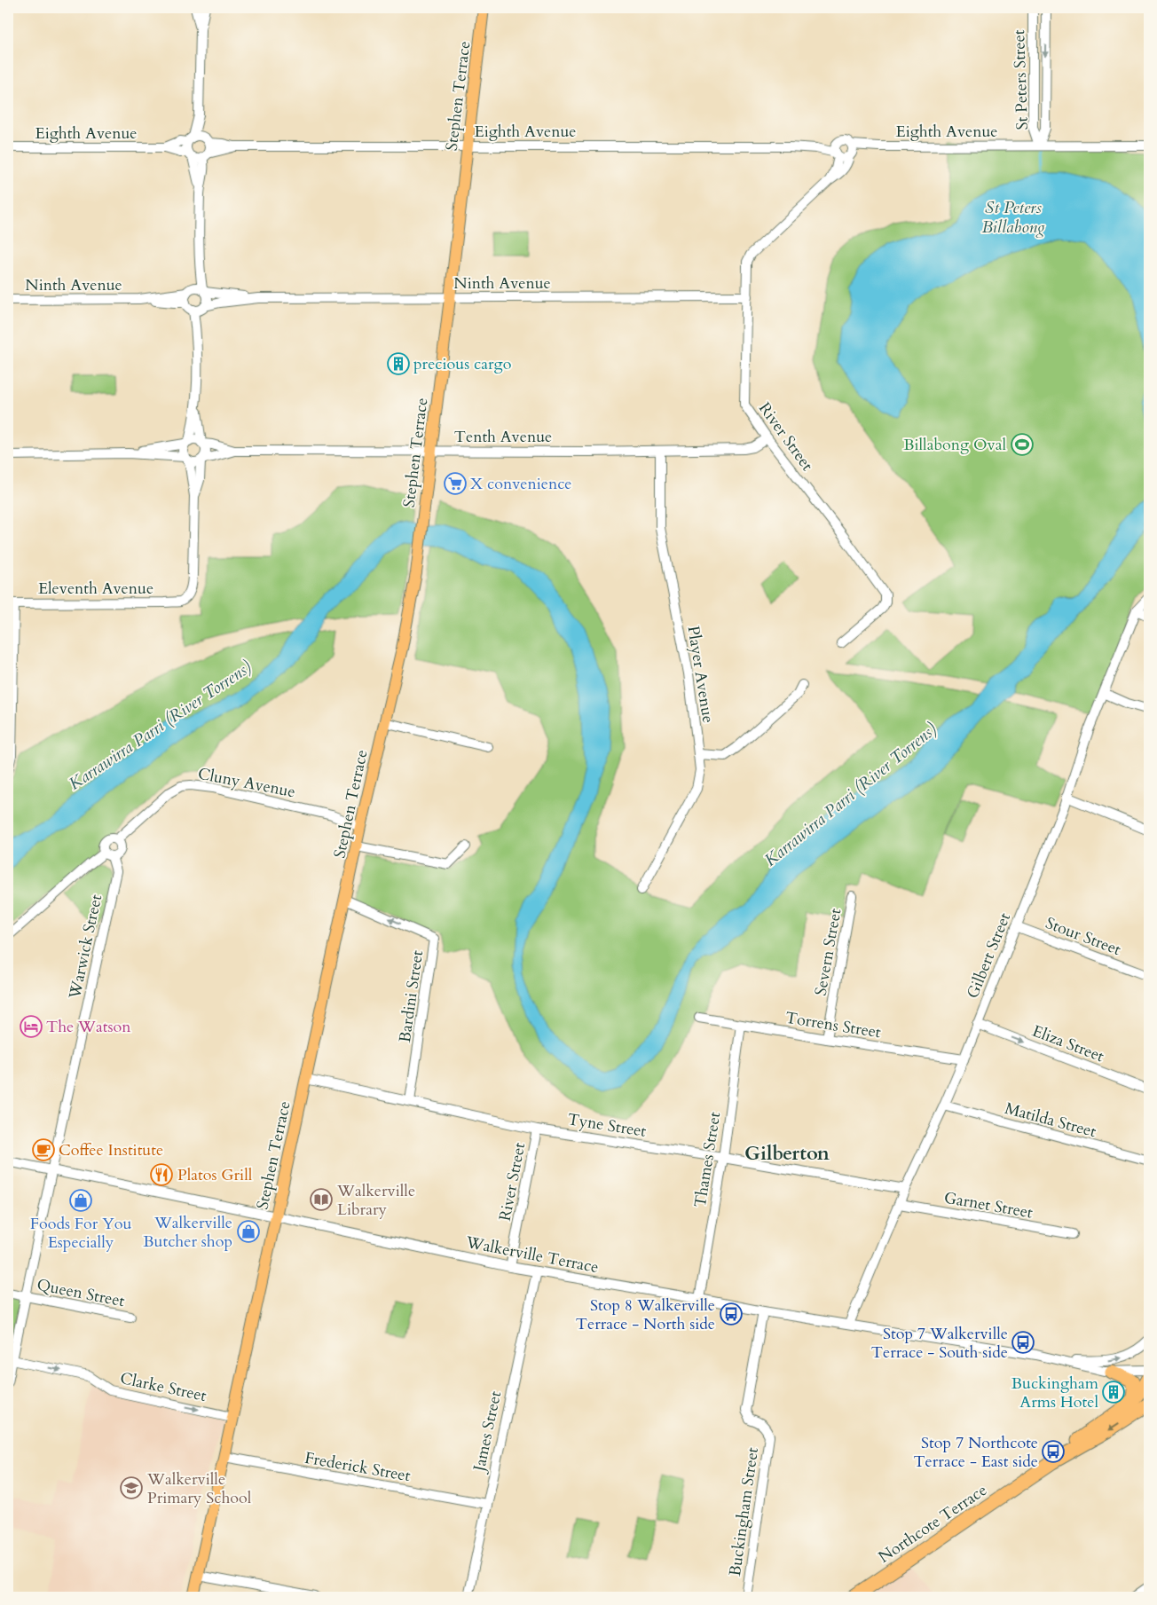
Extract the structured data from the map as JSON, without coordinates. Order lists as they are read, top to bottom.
{
  "streets": {
    "highway": ["Northcote Terrace"],
    "main road": ["Stephen Terrace"],
    "street": [
      "St Peters Street",
      "Eighth Avenue",
      "Ninth Avenue",
      "Tenth Avenue",
      "River Street",
      "Eleventh Avenue",
      "Player Avenue",
      "Cluny Avenue",
      "Stour Street",
      "Warwick Street",
      "Severn Street",
      "Gilbert Street",
      "Bardini Street",
      "Torrens Street",
      "Eliza Street",
      "Matilda Street",
      "Tyne Street",
      "Thames Street",
      "Garnet Street",
      "Walkerville Terrace",
      "Queen Street",
      "Clarke Street",
      "James Street",
      "Frederick Street",
      "Buckingham Street"
    ]
  },
  "crossings": [
    ["St Peters Street", "Eighth Avenue"],
    ["Stephen Terrace", "Eighth Avenue"],
    ["Stephen Terrace", "Ninth Avenue"],
    ["Stephen Terrace", "Tenth Avenue"],
    ["Stephen Terrace", "Cluny Avenue"],
    ["Stephen Terrace", "Bardini Street"],
    ["Stephen Terrace", "Tyne Street"],
    ["Stephen Terrace", "Walkerville Terrace"],
    ["Stephen Terrace", "Clarke Street"],
    ["Stephen Terrace", "Frederick Street"],
    ["Eighth Avenue", "River Street"],
    ["Ninth Avenue", "River Street"],
    ["Tenth Avenue", "River Street"],
    ["Tenth Avenue", "Player Avenue"],
    ["River Street", "Tyne Street"],
    ["River Street", "Walkerville Terrace"],
    ["Cluny Avenue", "Warwick Street"],
    ["Stour Street", "Gilbert Street"],
    ["Warwick Street", "Walkerville Terrace"],
    ["Warwick Street", "Queen Street"],
    ["Warwick Street", "Clarke Street"],
    ["Severn Street", "Torrens Street"],
    ["Gilbert Street", "Torrens Street"],
    ["Gilbert Street", "Eliza Street"],
    ["Gilbert Street", "Matilda Street"],
    ["Gilbert Street", "Tyne Street"],
    ["Gilbert Street", "Garnet Street"],
    ["Gilbert Street", "Walkerville Terrace"],
    ["Bardini Street", "Tyne Street"],
    ["Torrens Street", "Thames Street"],
    ["Tyne Street", "Thames Street"],
    ["Thames Street", "Walkerville Terrace"],
    ["Walkerville Terrace", "James Street"],
    ["Walkerville Terrace", "Buckingham Street"],
    ["James Street", "Frederick Street"]
  ],
  "one_way": ["Bardini Street", "Eliza Street", "Clarke Street"],
  "districts": ["Gilberton"],
  "water": ["St Peters Billabong", "Karrawirra Parri (River Torrens)"],
  "places": {
    "building": ["precious cargo", "Buckingham Arms Hotel"],
    "sports": ["Billabong Oval"],
    "supermarket": ["X convenience"],
    "hotel": ["The Watson"],
    "cafe": ["Coffee Institute"],
    "restaurant": ["Platos Grill"],
    "library": ["Walkerville Library"],
    "shop": ["Foods For You Especially", "Walkerville Butcher shop"],
    "bus stop": ["Stop 8 Walkerville Terrace - North side", "Stop 7 Walkerville Terrace - South side", "Stop 7 Northcote Terrace - East side"],
    "school or university": ["Walkerville Primary School"]
  }
}
